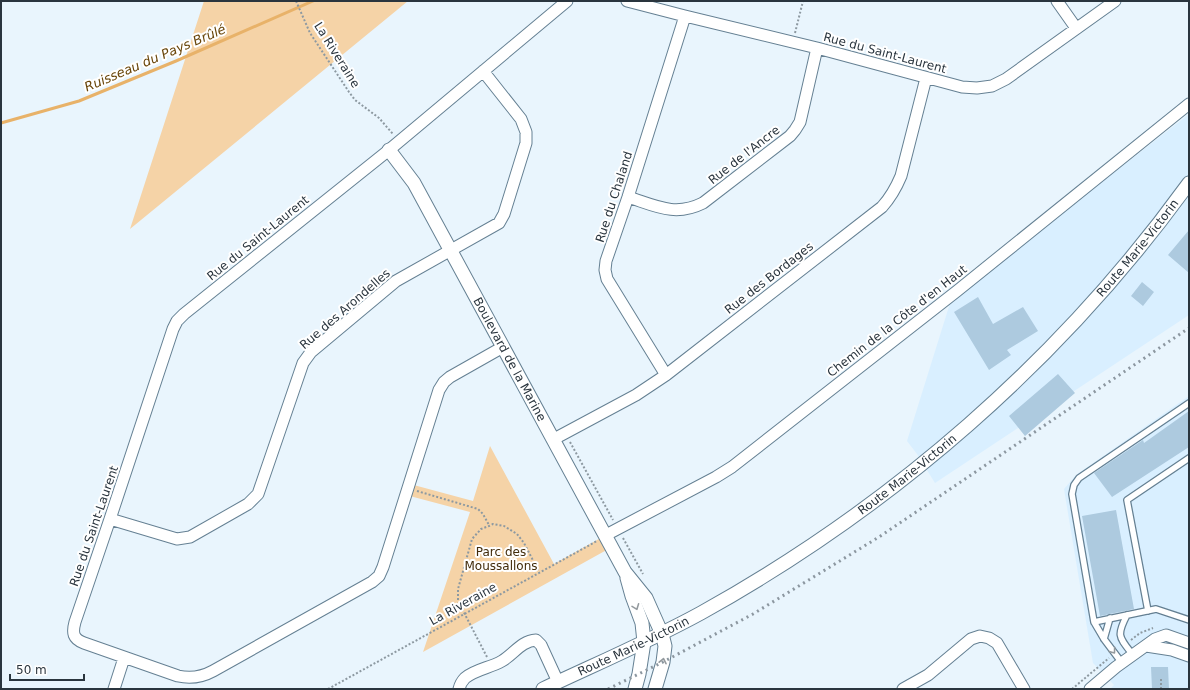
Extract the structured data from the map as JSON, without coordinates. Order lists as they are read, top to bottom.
{
  "streets": {
    "street": [
      "Rue du Saint-Laurent",
      "Rue de l'Ancre",
      "Rue du Chaland",
      "Route Marie-Victorin",
      "Rue des Bordages",
      "Rue des Arondelles",
      "Chemin de la Côte d'en Haut",
      "Boulevard de la Marine"
    ],
    "path": ["La Riveraine"]
  },
  "crossings": [
    ["Rue du Saint-Laurent", "La Riveraine"],
    ["Rue du Saint-Laurent", "Rue de l'Ancre"],
    ["Rue du Saint-Laurent", "Rue du Chaland"],
    ["Rue du Saint-Laurent", "Rue des Bordages"],
    ["Rue du Saint-Laurent", "Rue des Arondelles"],
    ["Rue du Saint-Laurent", "Boulevard de la Marine"],
    ["La Riveraine", "Chemin de la Côte d'en Haut"],
    ["La Riveraine", "Boulevard de la Marine"],
    ["Rue de l'Ancre", "Rue du Chaland"],
    ["Rue du Chaland", "Rue des Bordages"],
    ["Route Marie-Victorin", "Boulevard de la Marine"],
    ["Rue des Bordages", "Boulevard de la Marine"],
    ["Rue des Arondelles", "Boulevard de la Marine"],
    ["Chemin de la Côte d'en Haut", "Boulevard de la Marine"]
  ],
  "water": ["Ruisseau du Pays Brûlé"],
  "parks": ["Parc des Moussallons"],
  "scale_bar": "50 m"
}
